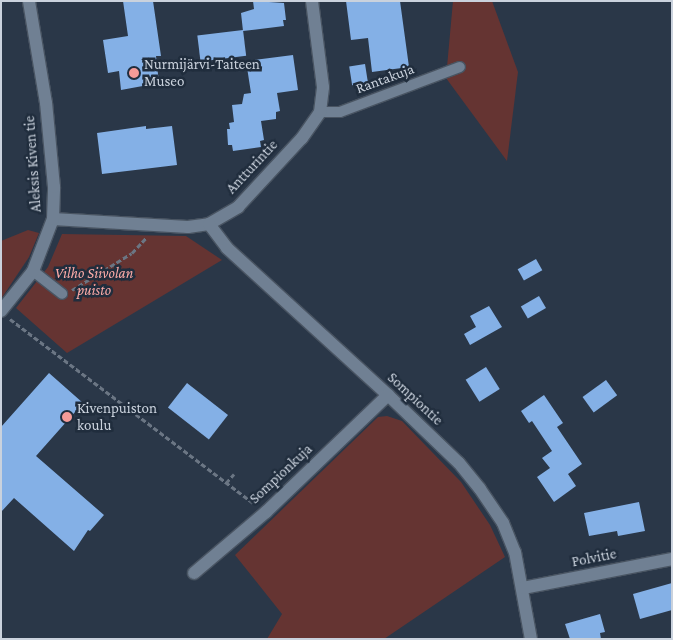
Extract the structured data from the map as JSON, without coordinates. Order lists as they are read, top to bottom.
{
  "streets": {
    "street": [
      "Aleksis Kiven tie",
      "Antturintie",
      "Sompiontie",
      "Sompionkuja",
      "Polvitie"
    ],
    "lane": ["Rantakuja"]
  },
  "crossings": [
    ["Rantakuja", "Antturintie"],
    ["Aleksis Kiven tie", "Antturintie"],
    ["Antturintie", "Sompiontie"],
    ["Sompiontie", "Sompionkuja"],
    ["Sompiontie", "Polvitie"]
  ],
  "parks": ["Vilho Siivolan puisto"],
  "places": ["Nurmijärvi-Taiteen Museo", "Kivenpuiston koulu"]
}
